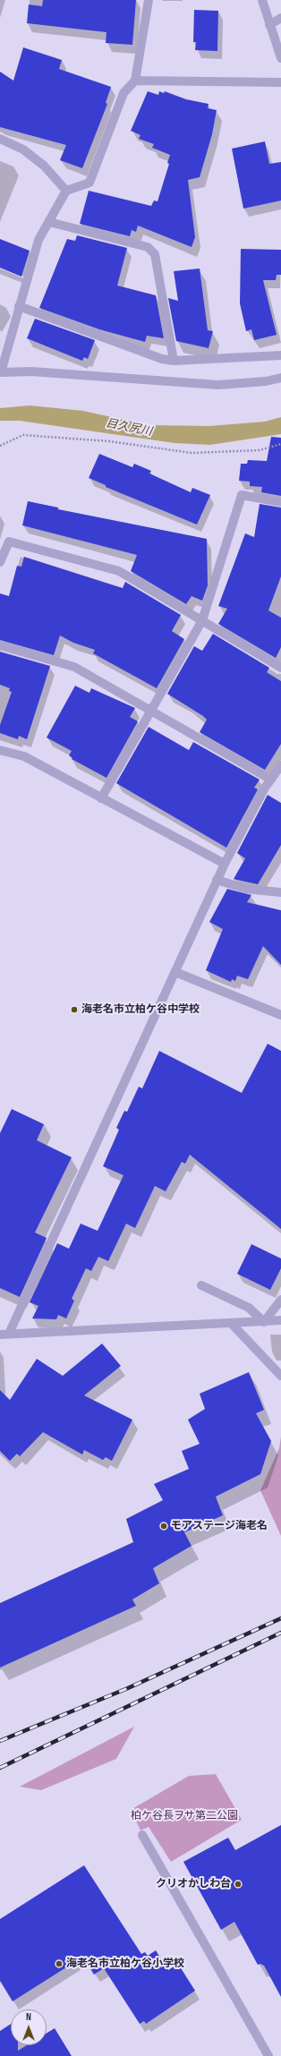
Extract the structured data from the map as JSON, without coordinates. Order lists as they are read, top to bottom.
{
  "water": ["目久尻川"],
  "parks": ["柏ケ谷長ヲサ第二公園"],
  "places": [
    "海老名市立柏ケ谷中学校",
    "モアステージ海老名",
    "クリオかしわ台",
    "海老名市立柏ケ谷小学校"
  ],
  "north": "top"
}
